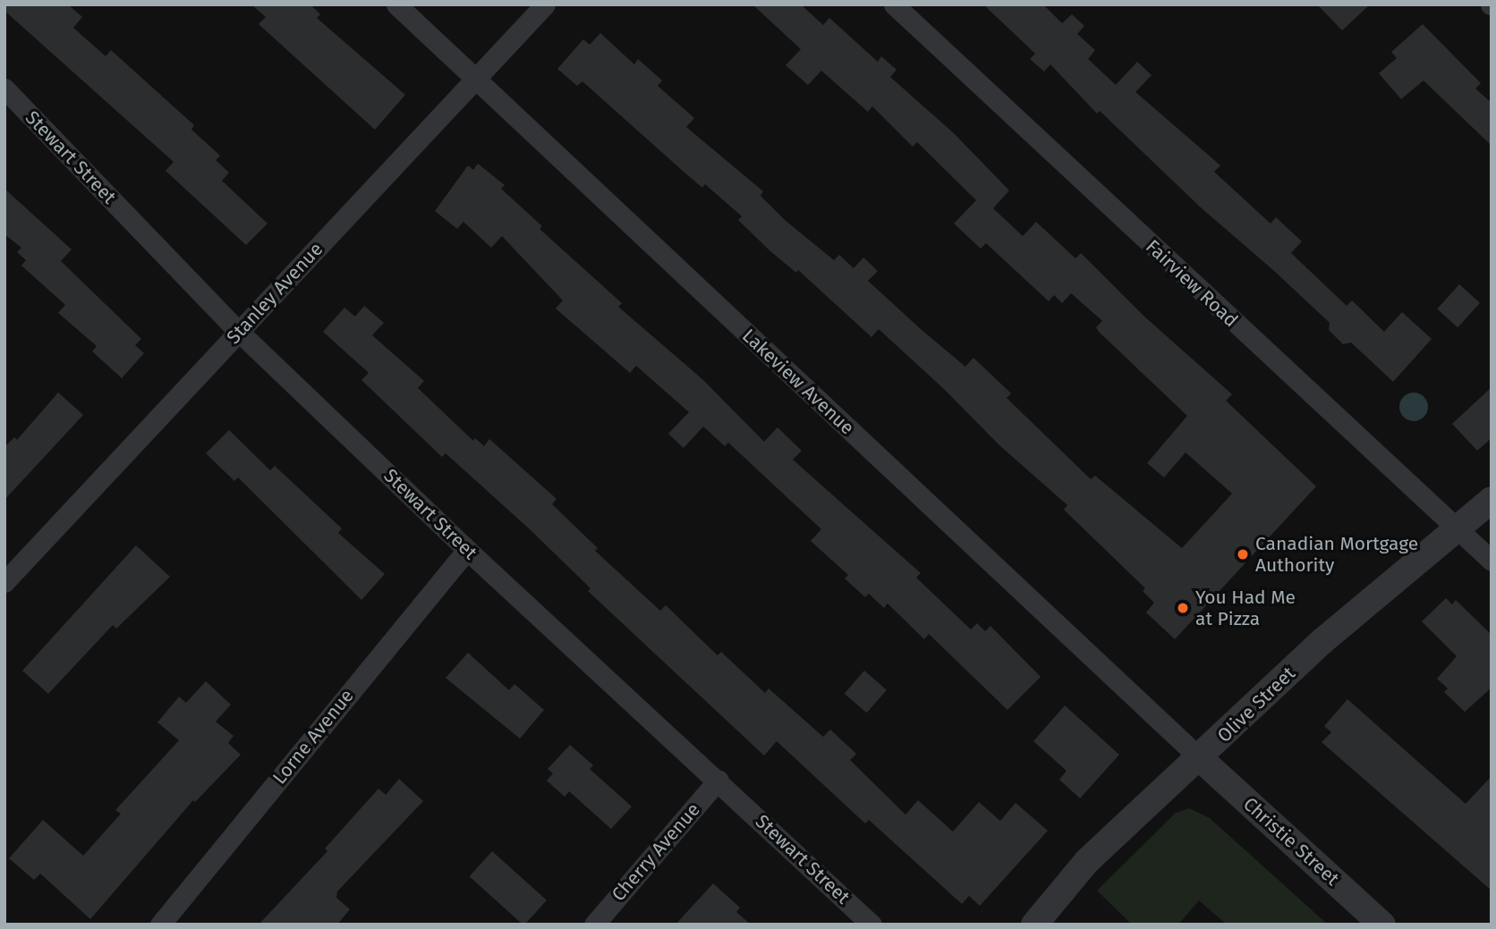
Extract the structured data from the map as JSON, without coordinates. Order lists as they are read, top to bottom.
{
  "streets": {
    "street": [
      "Stewart Street",
      "Fairview Road",
      "Stanley Avenue",
      "Lakeview Avenue",
      "Olive Street",
      "Lorne Avenue",
      "Christie Street",
      "Cherry Avenue"
    ]
  },
  "crossings": [
    ["Stewart Street", "Stanley Avenue"],
    ["Stewart Street", "Lorne Avenue"],
    ["Stewart Street", "Cherry Avenue"],
    ["Fairview Road", "Olive Street"],
    ["Stanley Avenue", "Lakeview Avenue"],
    ["Lakeview Avenue", "Olive Street"],
    ["Lakeview Avenue", "Christie Street"],
    ["Olive Street", "Christie Street"]
  ],
  "places": ["Canadian Mortgage Authority", "You Had Me at Pizza"]
}
